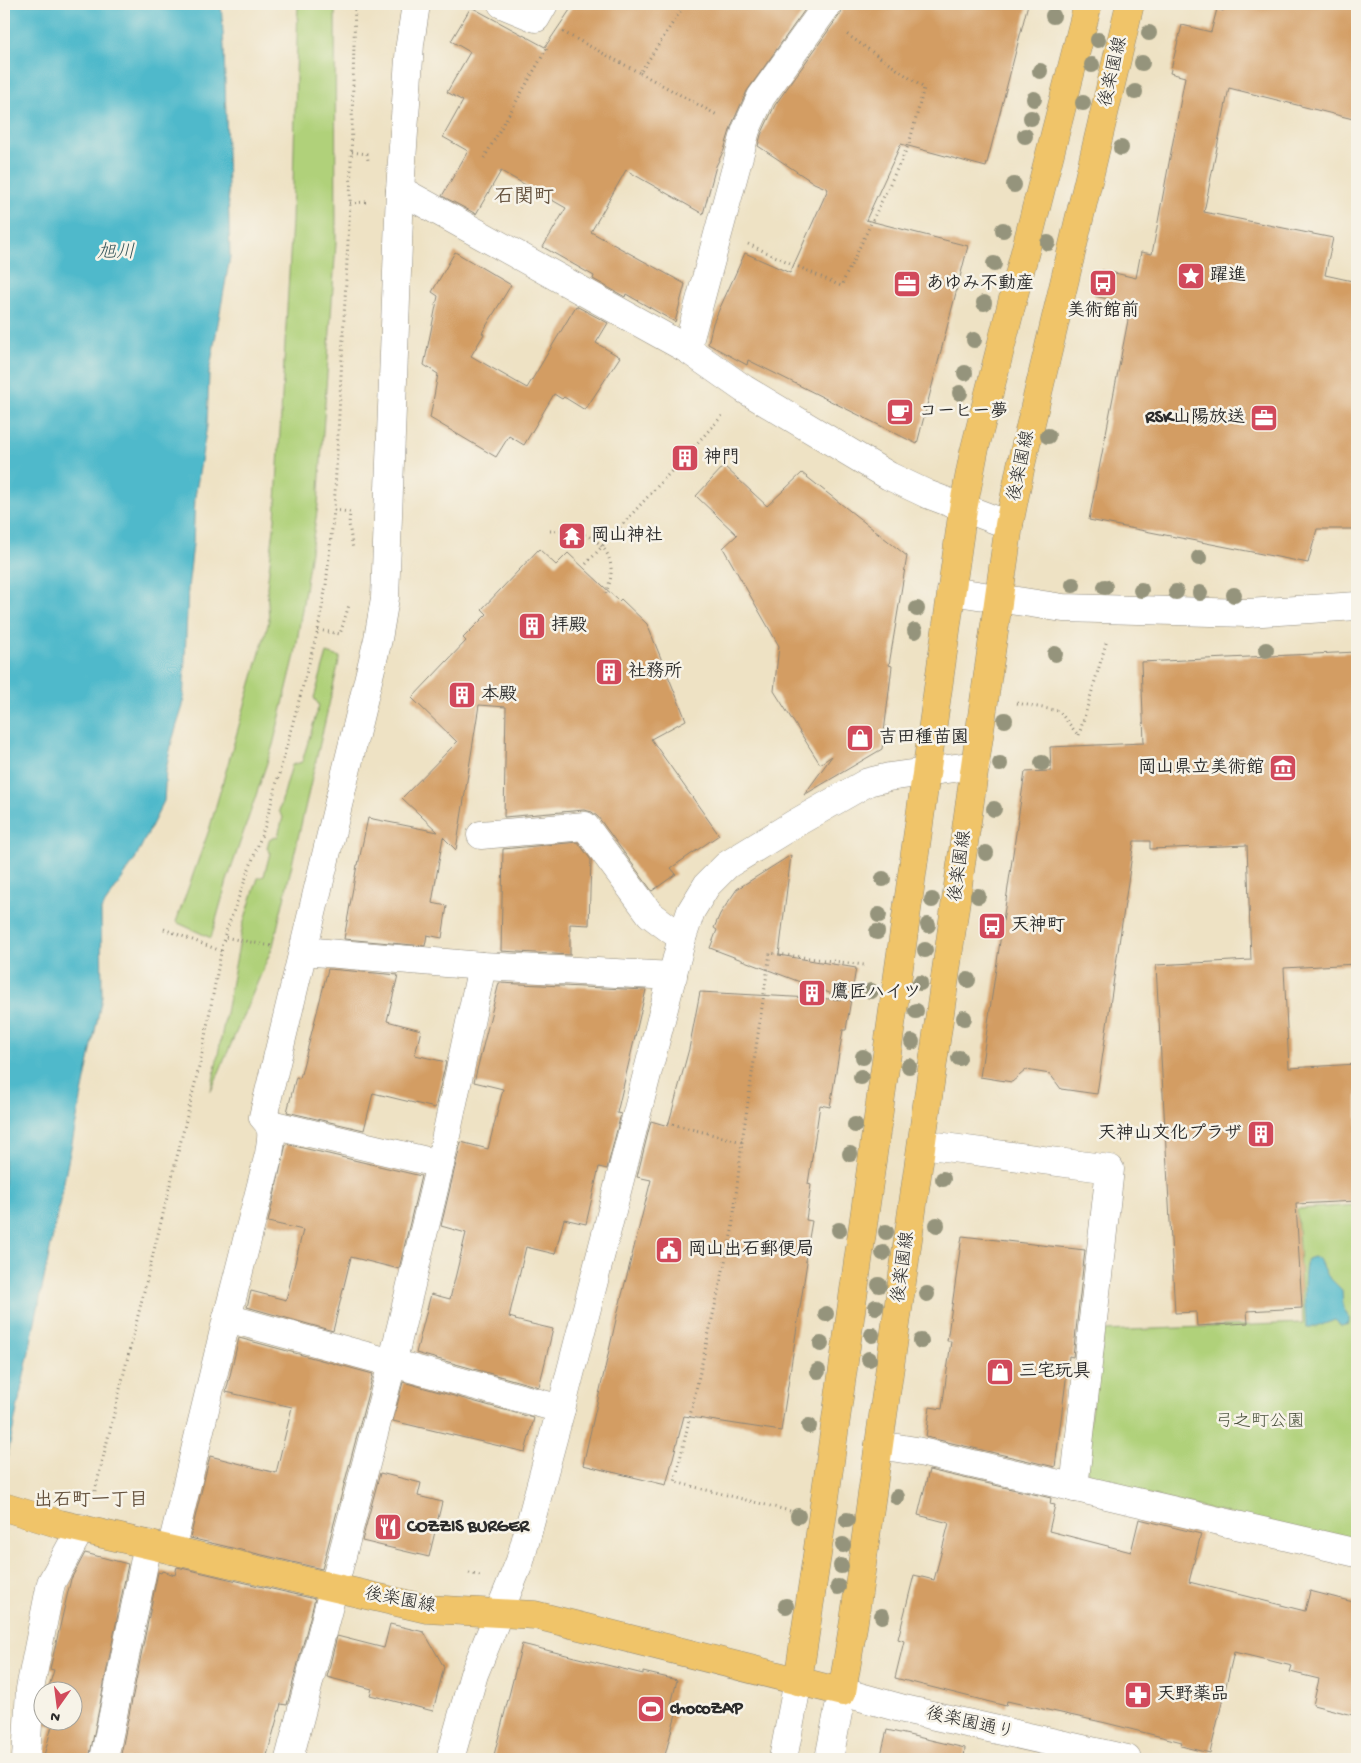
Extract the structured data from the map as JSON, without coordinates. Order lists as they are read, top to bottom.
{
  "streets": {
    "main road": ["後楽園線"],
    "street": ["後楽園通り"]
  },
  "crossings": [
    ["後楽園線", "後楽園通り"]
  ],
  "districts": ["石関町", "出石町一丁目"],
  "water": ["旭川"],
  "parks": ["弓之町公園"],
  "places": {
    "place": ["躍進"],
    "bus stop": ["美術館前", "天神町"],
    "office": ["あゆみ不動産", "RSK山陽放送"],
    "cafe": ["コーヒー夢"],
    "building": [
      "神門",
      "拝殿",
      "社務所",
      "本殿",
      "鷹匠ハイツ",
      "天神山文化プラザ"
    ],
    "temple": ["岡山神社"],
    "shop": ["吉田種苗園", "三宅玩具"],
    "museum": ["岡山県立美術館"],
    "public building": ["岡山出石郵便局"],
    "restaurant": ["COZZIS BURGER"],
    "pharmacy": ["天野薬品"],
    "sports": ["chocoZAP"]
  },
  "north": "bottom"
}
